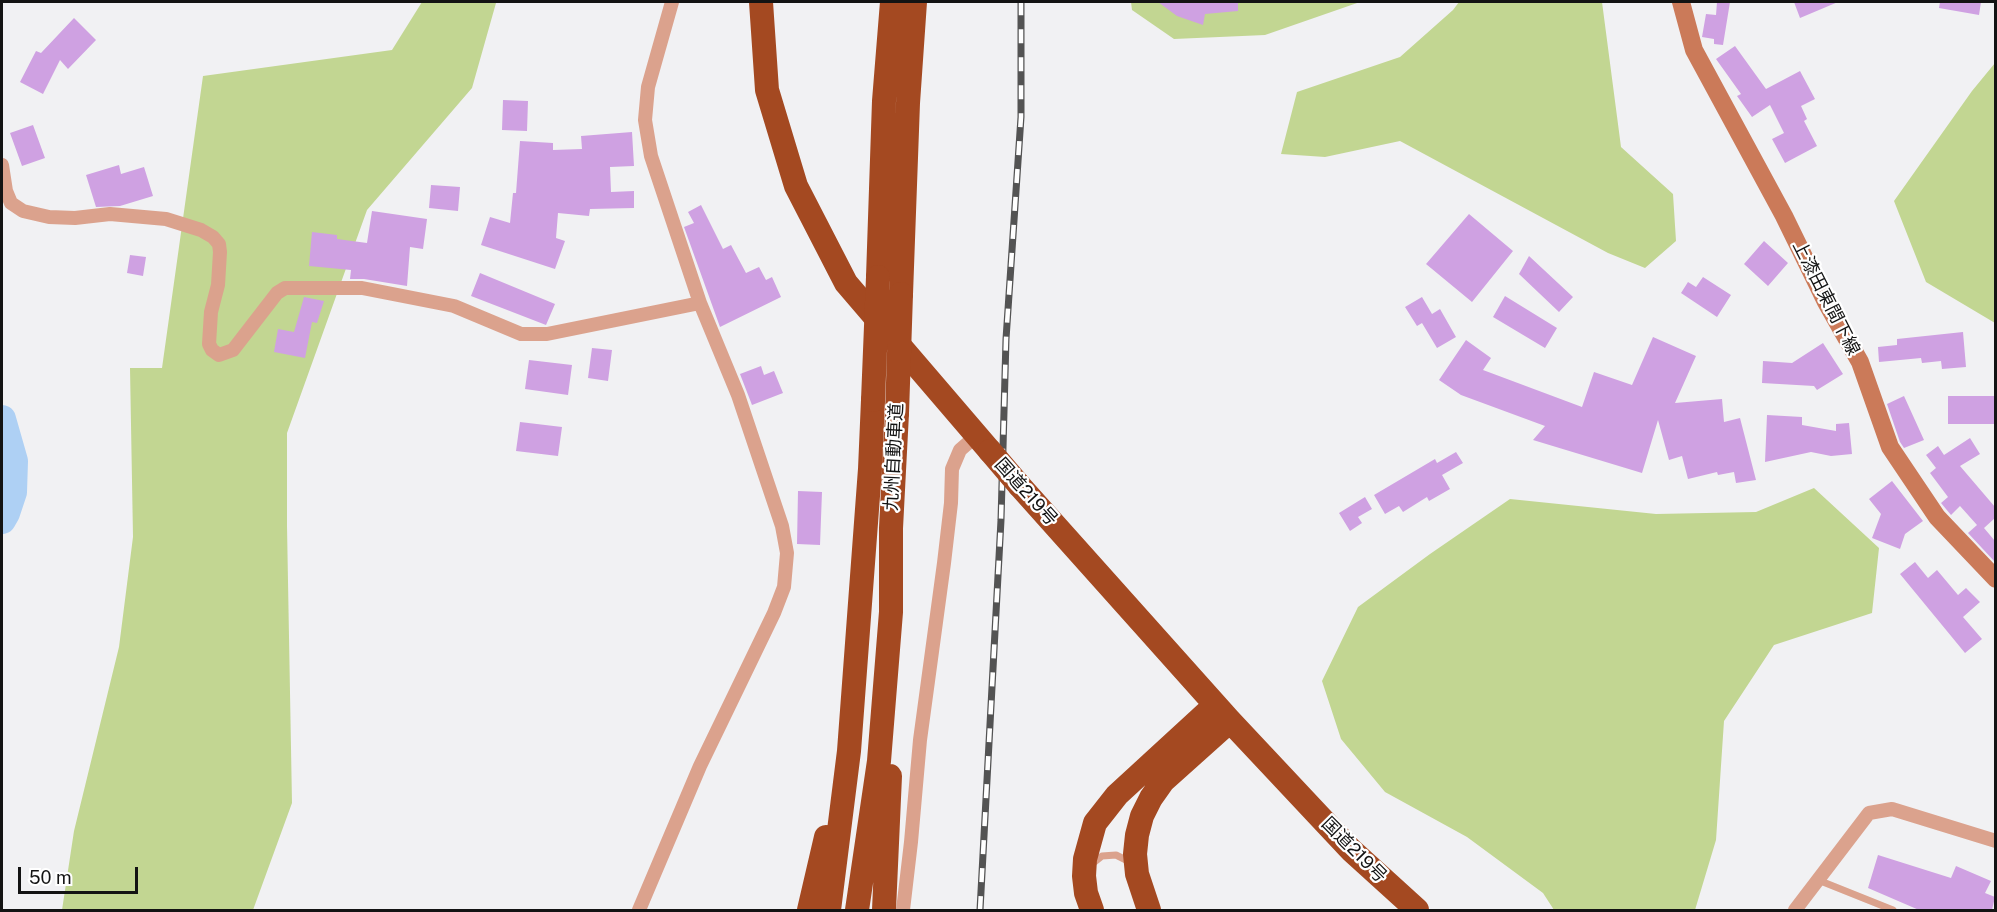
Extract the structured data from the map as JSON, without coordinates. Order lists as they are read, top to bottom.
{
  "streets": {
    "highway": ["九州自動車道", "国道219号"],
    "main road": ["上漆田東間下線"]
  },
  "scale_bar": "50 m"
}
